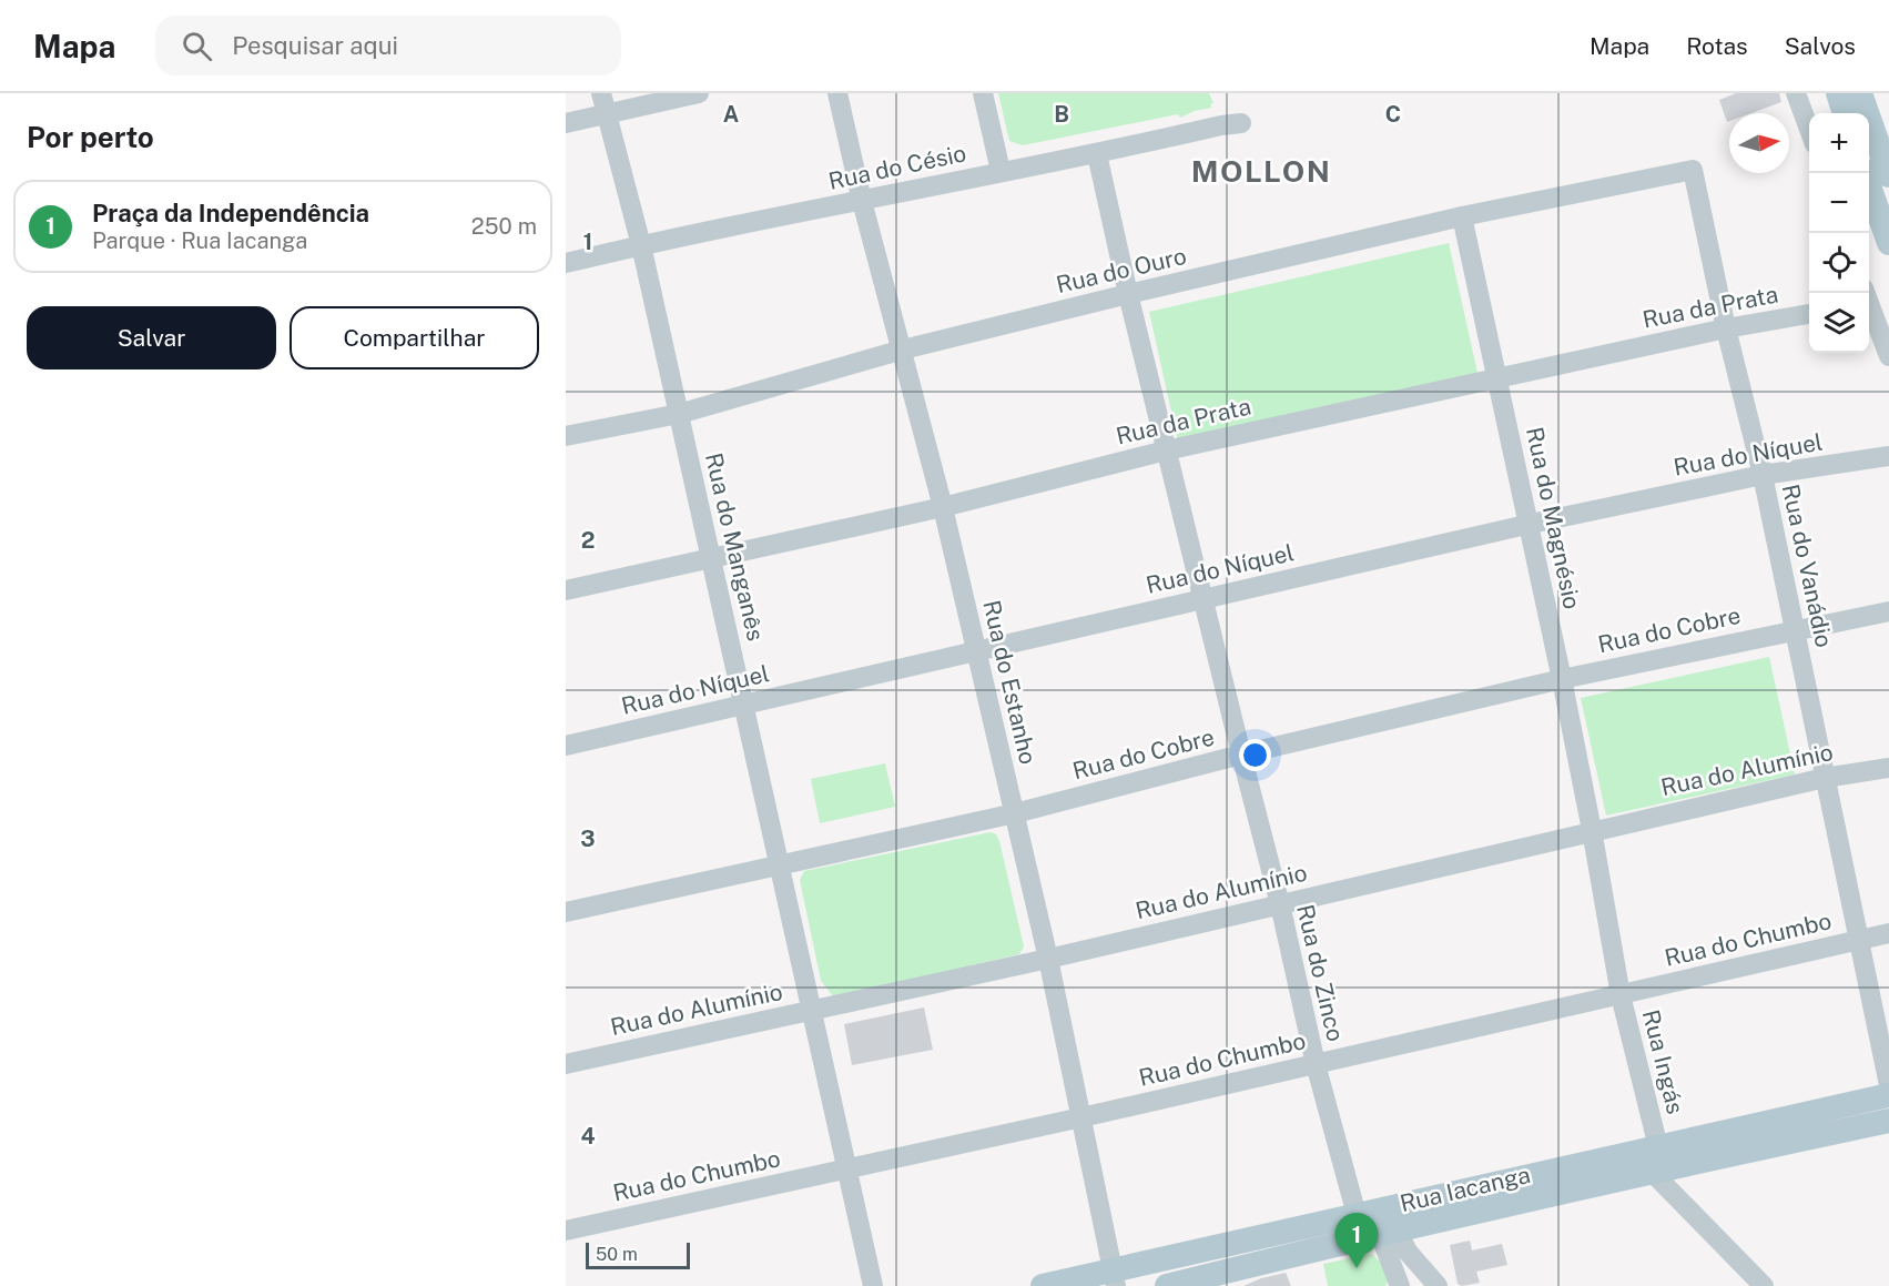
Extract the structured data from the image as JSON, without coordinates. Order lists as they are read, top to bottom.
{
  "streets": {
    "main road": ["Rua Iacanga"],
    "street": [
      "Rua do Césio",
      "Rua do Ouro",
      "Rua da Prata",
      "Rua do Níquel",
      "Rua do Magnésio",
      "Rua do Manganês",
      "Rua do Vanádio",
      "Rua do Cobre",
      "Rua do Estanho",
      "Rua do Alumínio",
      "Rua do Chumbo",
      "Rua do Zinco",
      "Rua Ingás"
    ]
  },
  "crossings": [
    ["Rua do Césio", "Rua do Manganês"],
    ["Rua do Césio", "Rua do Estanho"],
    ["Rua do Césio", "Rua do Zinco"],
    ["Rua do Ouro", "Rua do Magnésio"],
    ["Rua do Ouro", "Rua do Manganês"],
    ["Rua do Ouro", "Rua do Vanádio"],
    ["Rua do Ouro", "Rua do Estanho"],
    ["Rua do Ouro", "Rua do Zinco"],
    ["Rua da Prata", "Rua do Magnésio"],
    ["Rua da Prata", "Rua do Manganês"],
    ["Rua da Prata", "Rua do Vanádio"],
    ["Rua da Prata", "Rua do Estanho"],
    ["Rua da Prata", "Rua do Zinco"],
    ["Rua do Níquel", "Rua do Magnésio"],
    ["Rua do Níquel", "Rua do Manganês"],
    ["Rua do Níquel", "Rua do Vanádio"],
    ["Rua do Níquel", "Rua do Estanho"],
    ["Rua do Níquel", "Rua do Zinco"],
    ["Rua do Magnésio", "Rua do Cobre"],
    ["Rua do Magnésio", "Rua do Alumínio"],
    ["Rua do Magnésio", "Rua Ingás"],
    ["Rua do Manganês", "Rua do Cobre"],
    ["Rua do Manganês", "Rua do Alumínio"],
    ["Rua do Manganês", "Rua do Chumbo"],
    ["Rua do Vanádio", "Rua do Cobre"],
    ["Rua do Vanádio", "Rua do Alumínio"],
    ["Rua do Vanádio", "Rua do Chumbo"],
    ["Rua do Cobre", "Rua do Estanho"],
    ["Rua do Cobre", "Rua do Zinco"],
    ["Rua do Estanho", "Rua do Alumínio"],
    ["Rua do Estanho", "Rua do Chumbo"],
    ["Rua do Estanho", "Rua Iacanga"],
    ["Rua do Alumínio", "Rua do Zinco"],
    ["Rua do Alumínio", "Rua Ingás"],
    ["Rua do Chumbo", "Rua do Zinco"],
    ["Rua do Chumbo", "Rua Ingás"],
    ["Rua do Zinco", "Rua Iacanga"],
    ["Rua Ingás", "Rua Iacanga"]
  ],
  "districts": ["MOLLON"],
  "scale_bar": "50 m",
  "north": "right",
  "page": {
    "header": "Mapa",
    "search": "Pesquisar aqui",
    "nav": ["Mapa", "Rotas", "Salvos"],
    "heading": "Por perto",
    "map_buttons": ["+", "−"],
    "list": [
      {
        "mark": "1",
        "name": "Praça da Independência",
        "note": "Parque · Rua Iacanga",
        "value": "250 m"
      }
    ],
    "buttons": ["Salvar", "Compartilhar"],
    "pins": "1",
    "scale": "50 m"
  },
  "grid": {
    "columns": ["A", "B", "C"],
    "rows": [
      "1",
      "2",
      "3",
      "4"
    ]
  }
}
